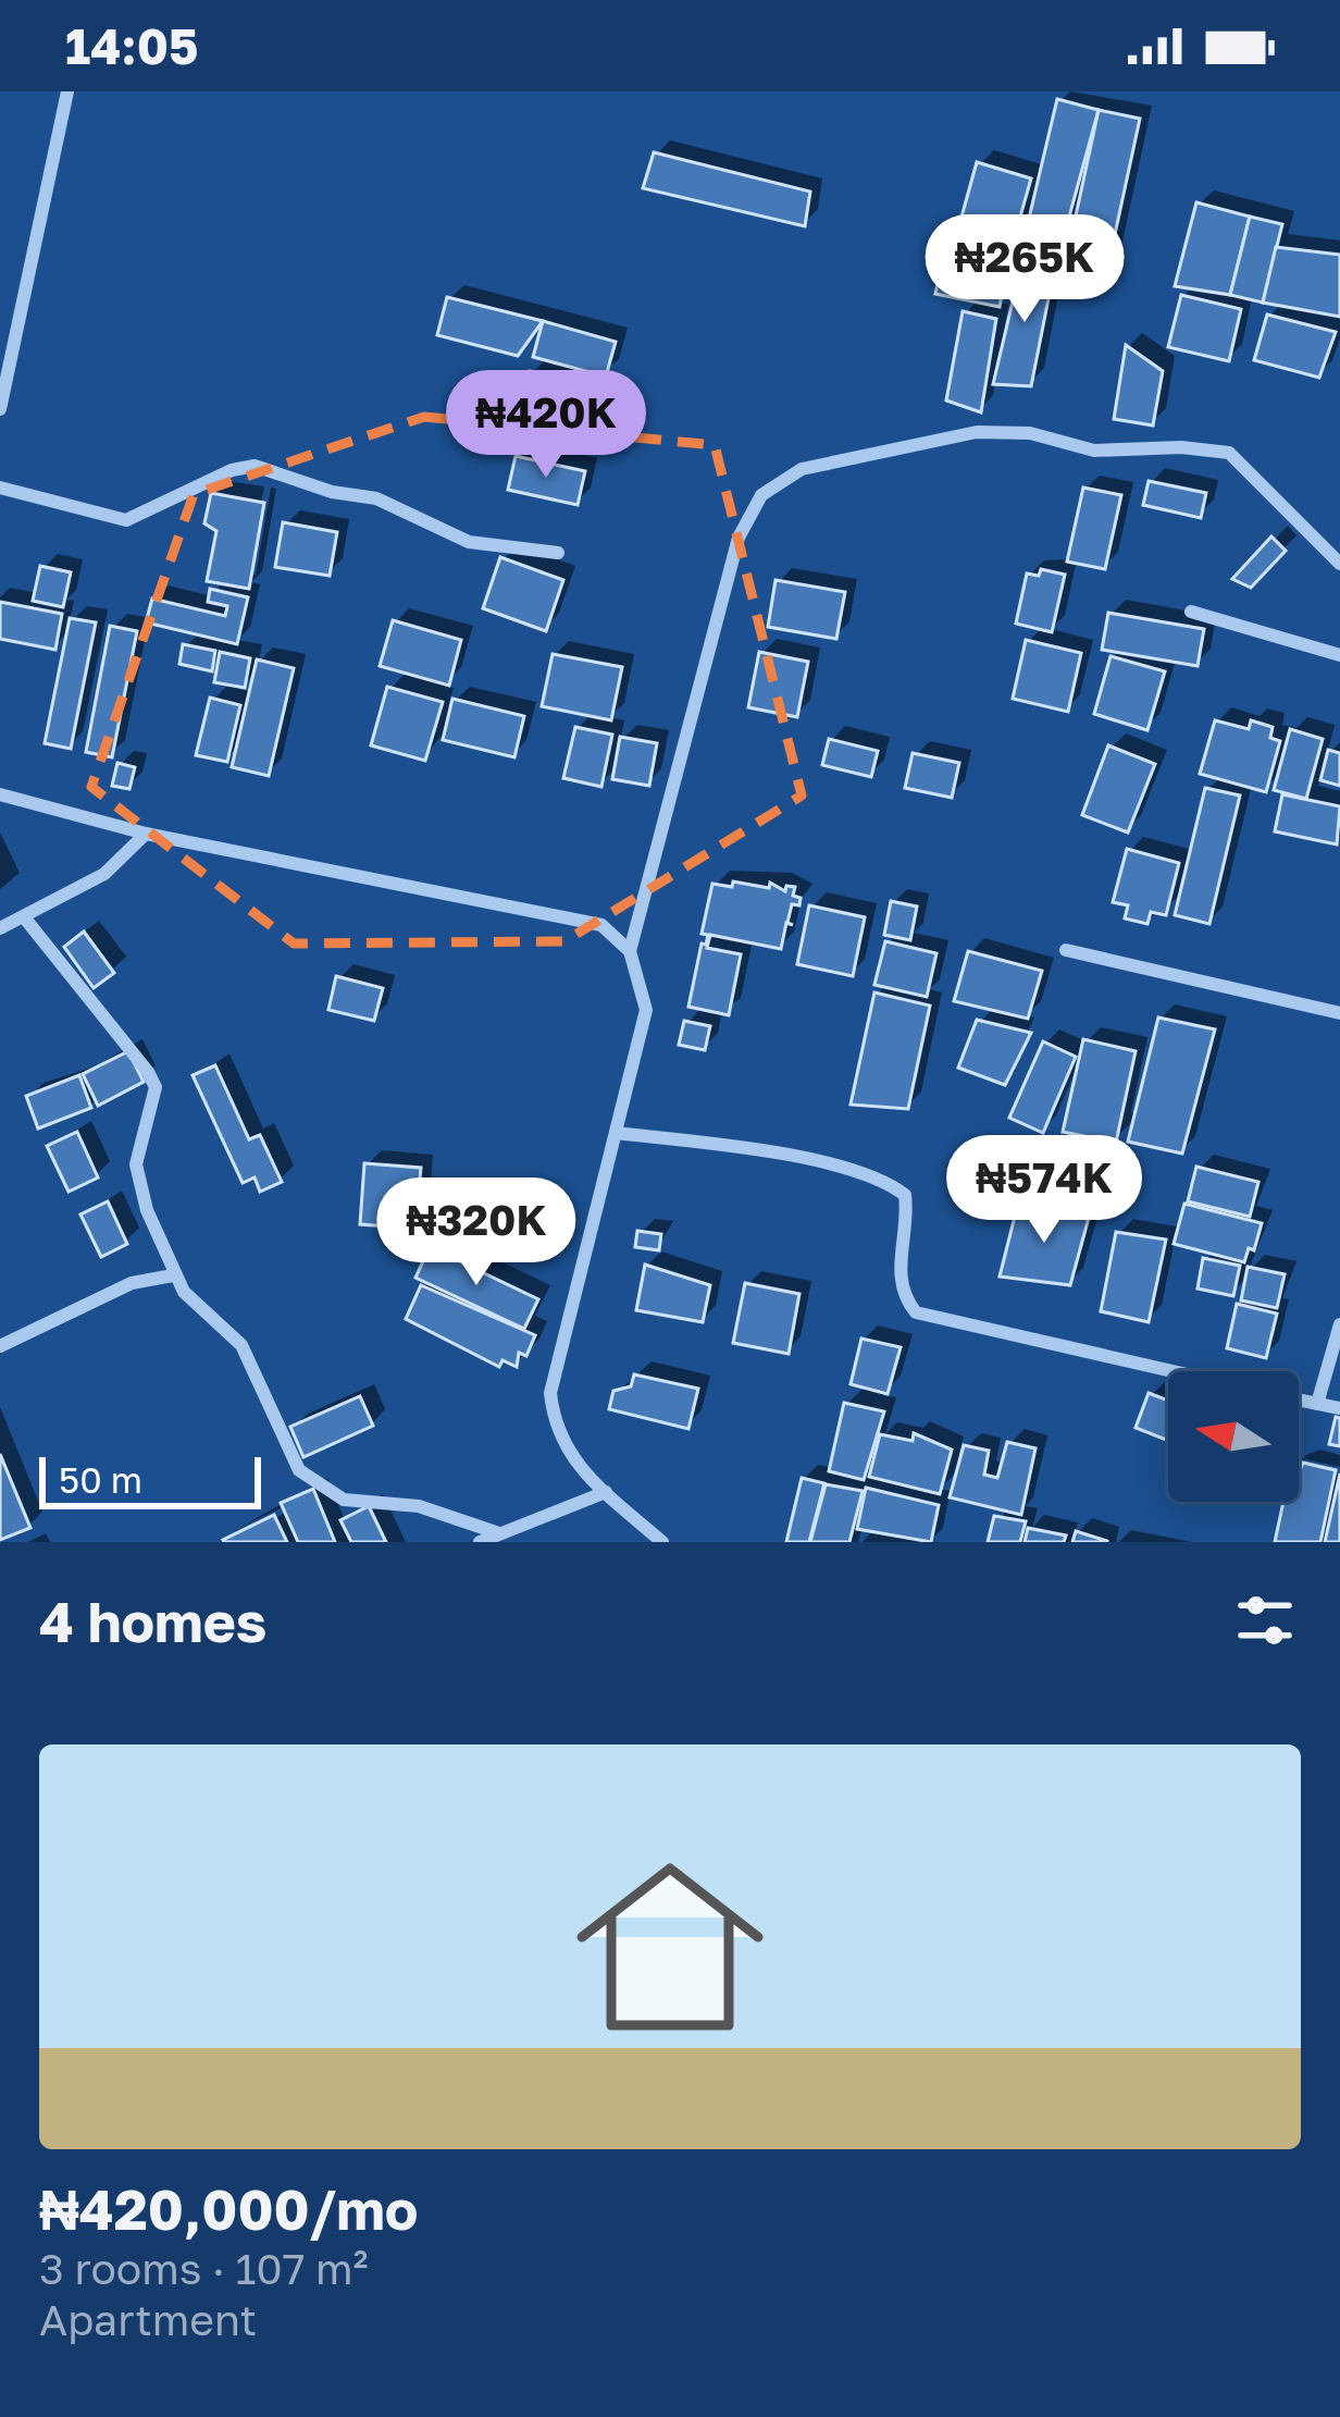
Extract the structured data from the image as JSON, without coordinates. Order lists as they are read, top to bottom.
{
  "scale_bar": "50 m",
  "north": "left",
  "page": {
    "status": "14:05",
    "price": [
      "₦265K",
      "₦420K",
      "₦574K",
      "₦320K"
    ],
    "scale": "50 m",
    "heading": "4 homes",
    "list": [
      {
        "name": "₦420,000/mo",
        "note": "3 rooms · 107 m² · Apartment"
      }
    ]
  }
}
